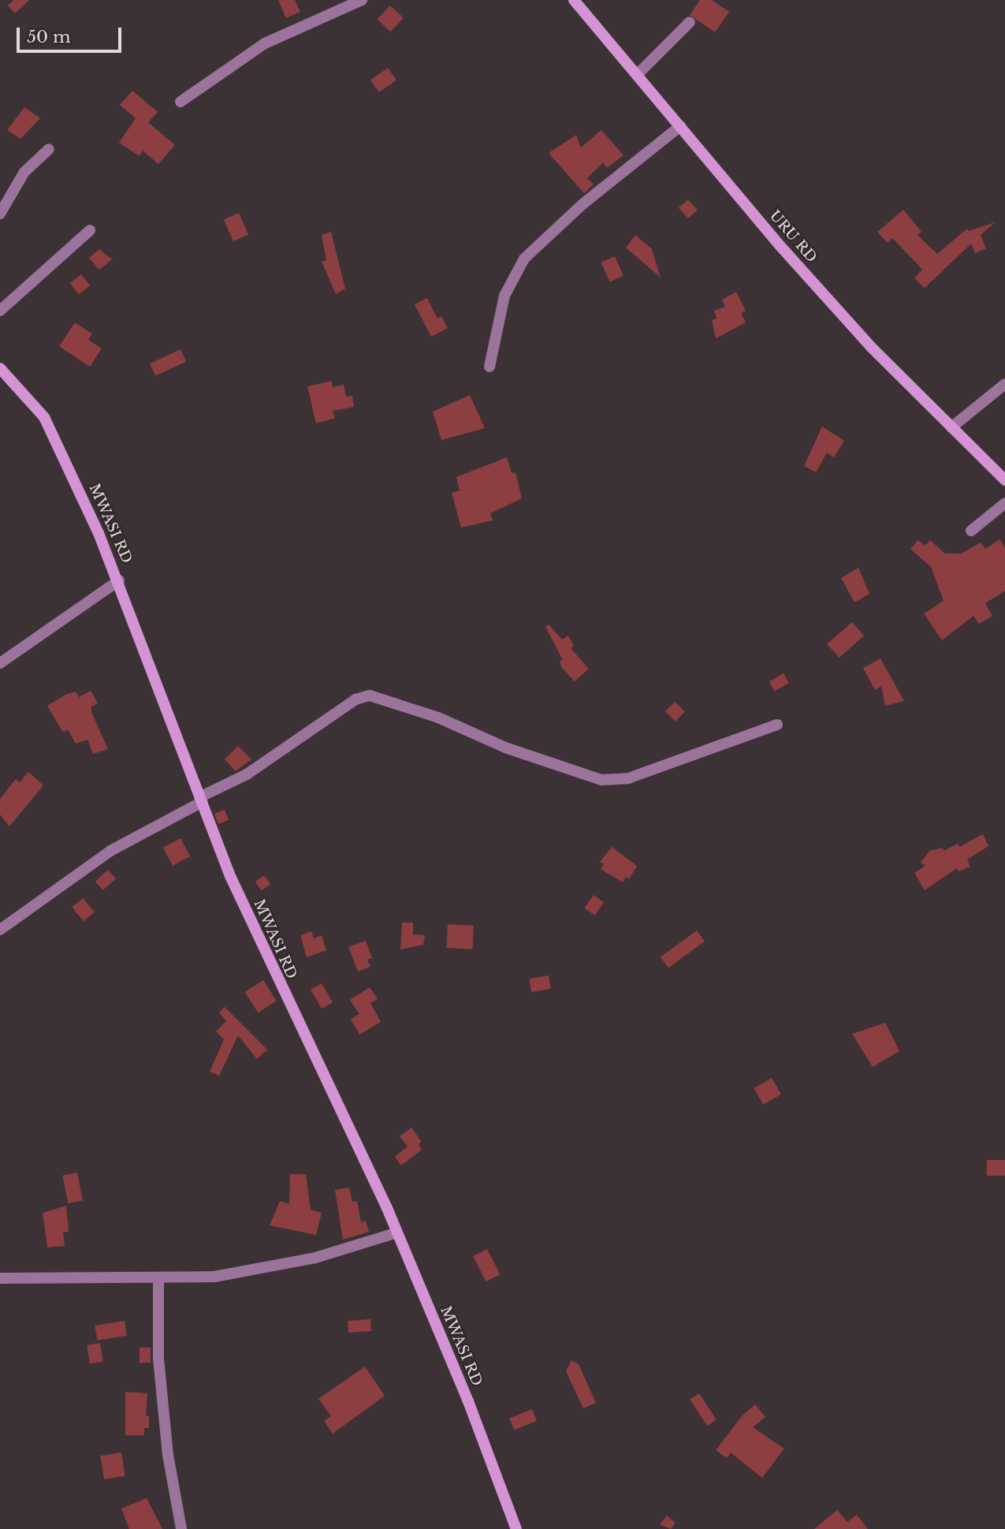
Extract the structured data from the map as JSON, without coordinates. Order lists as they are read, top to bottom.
{
  "streets": {
    "street": ["URU RD", "MWASI RD"]
  },
  "scale_bar": "50 m"
}
